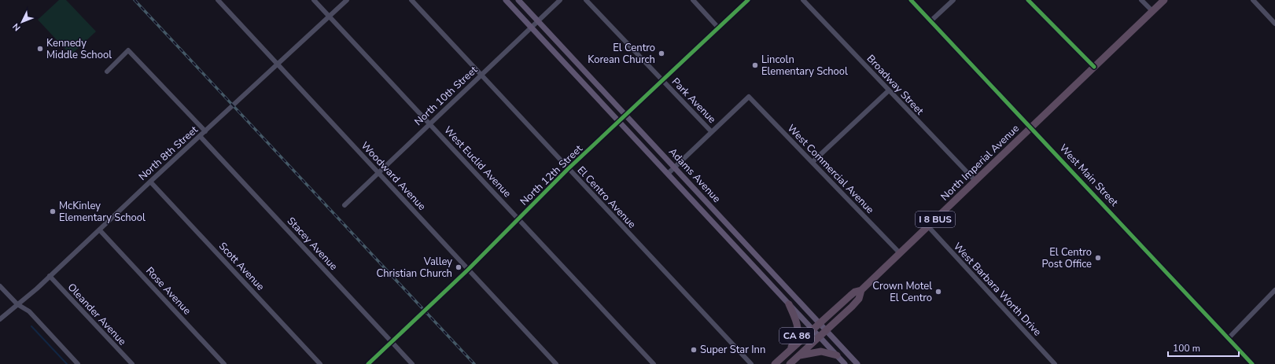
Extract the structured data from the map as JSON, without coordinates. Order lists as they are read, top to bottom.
{
  "streets": {
    "highway": ["North Imperial Avenue", "I 8 BUS", "CA 86"],
    "main road": ["Adams Avenue"],
    "street": [
      "Broadway Street",
      "North 10th Street",
      "Park Avenue",
      "North 8th Street",
      "West Euclid Avenue",
      "West Commercial Avenue",
      "North 12th Street",
      "West Main Street",
      "Woodward Avenue",
      "El Centro Avenue",
      "Stacey Avenue",
      "Scott Avenue",
      "West Barbara Worth Drive",
      "Rose Avenue",
      "Oleander Avenue"
    ]
  },
  "crossings": [
    ["Broadway Street", "North Imperial Avenue"],
    ["North 10th Street", "West Euclid Avenue"],
    ["North 10th Street", "Adams Avenue"],
    ["North 10th Street", "Woodward Avenue"],
    ["North 10th Street", "El Centro Avenue"],
    ["Park Avenue", "West Commercial Avenue"],
    ["Park Avenue", "North 12th Street"],
    ["North 8th Street", "West Euclid Avenue"],
    ["North 8th Street", "Woodward Avenue"],
    ["North 8th Street", "Stacey Avenue"],
    ["North 8th Street", "Scott Avenue"],
    ["North 8th Street", "Rose Avenue"],
    ["North 8th Street", "Oleander Avenue"],
    ["West Euclid Avenue", "North 12th Street"],
    ["North Imperial Avenue", "West Commercial Avenue"],
    ["North Imperial Avenue", "Adams Avenue"],
    ["North Imperial Avenue", "West Main Street"],
    ["North Imperial Avenue", "I 8 BUS"],
    ["North Imperial Avenue", "West Barbara Worth Drive"],
    ["North Imperial Avenue", "CA 86"],
    ["North 12th Street", "Adams Avenue"],
    ["North 12th Street", "Woodward Avenue"],
    ["North 12th Street", "El Centro Avenue"],
    ["North 12th Street", "Stacey Avenue"],
    ["Adams Avenue", "CA 86"],
    ["West Main Street", "I 8 BUS"]
  ],
  "places": [
    "Kennedy Middle School",
    "El Centro Korean Church",
    "Lincoln Elementary School",
    "McKinley Elementary School",
    "El Centro Post Office",
    "Valley Christian Church",
    "Crown Motel El Centro",
    "Super Star Inn"
  ],
  "scale_bar": "100 m",
  "north": "bottom left"
}
